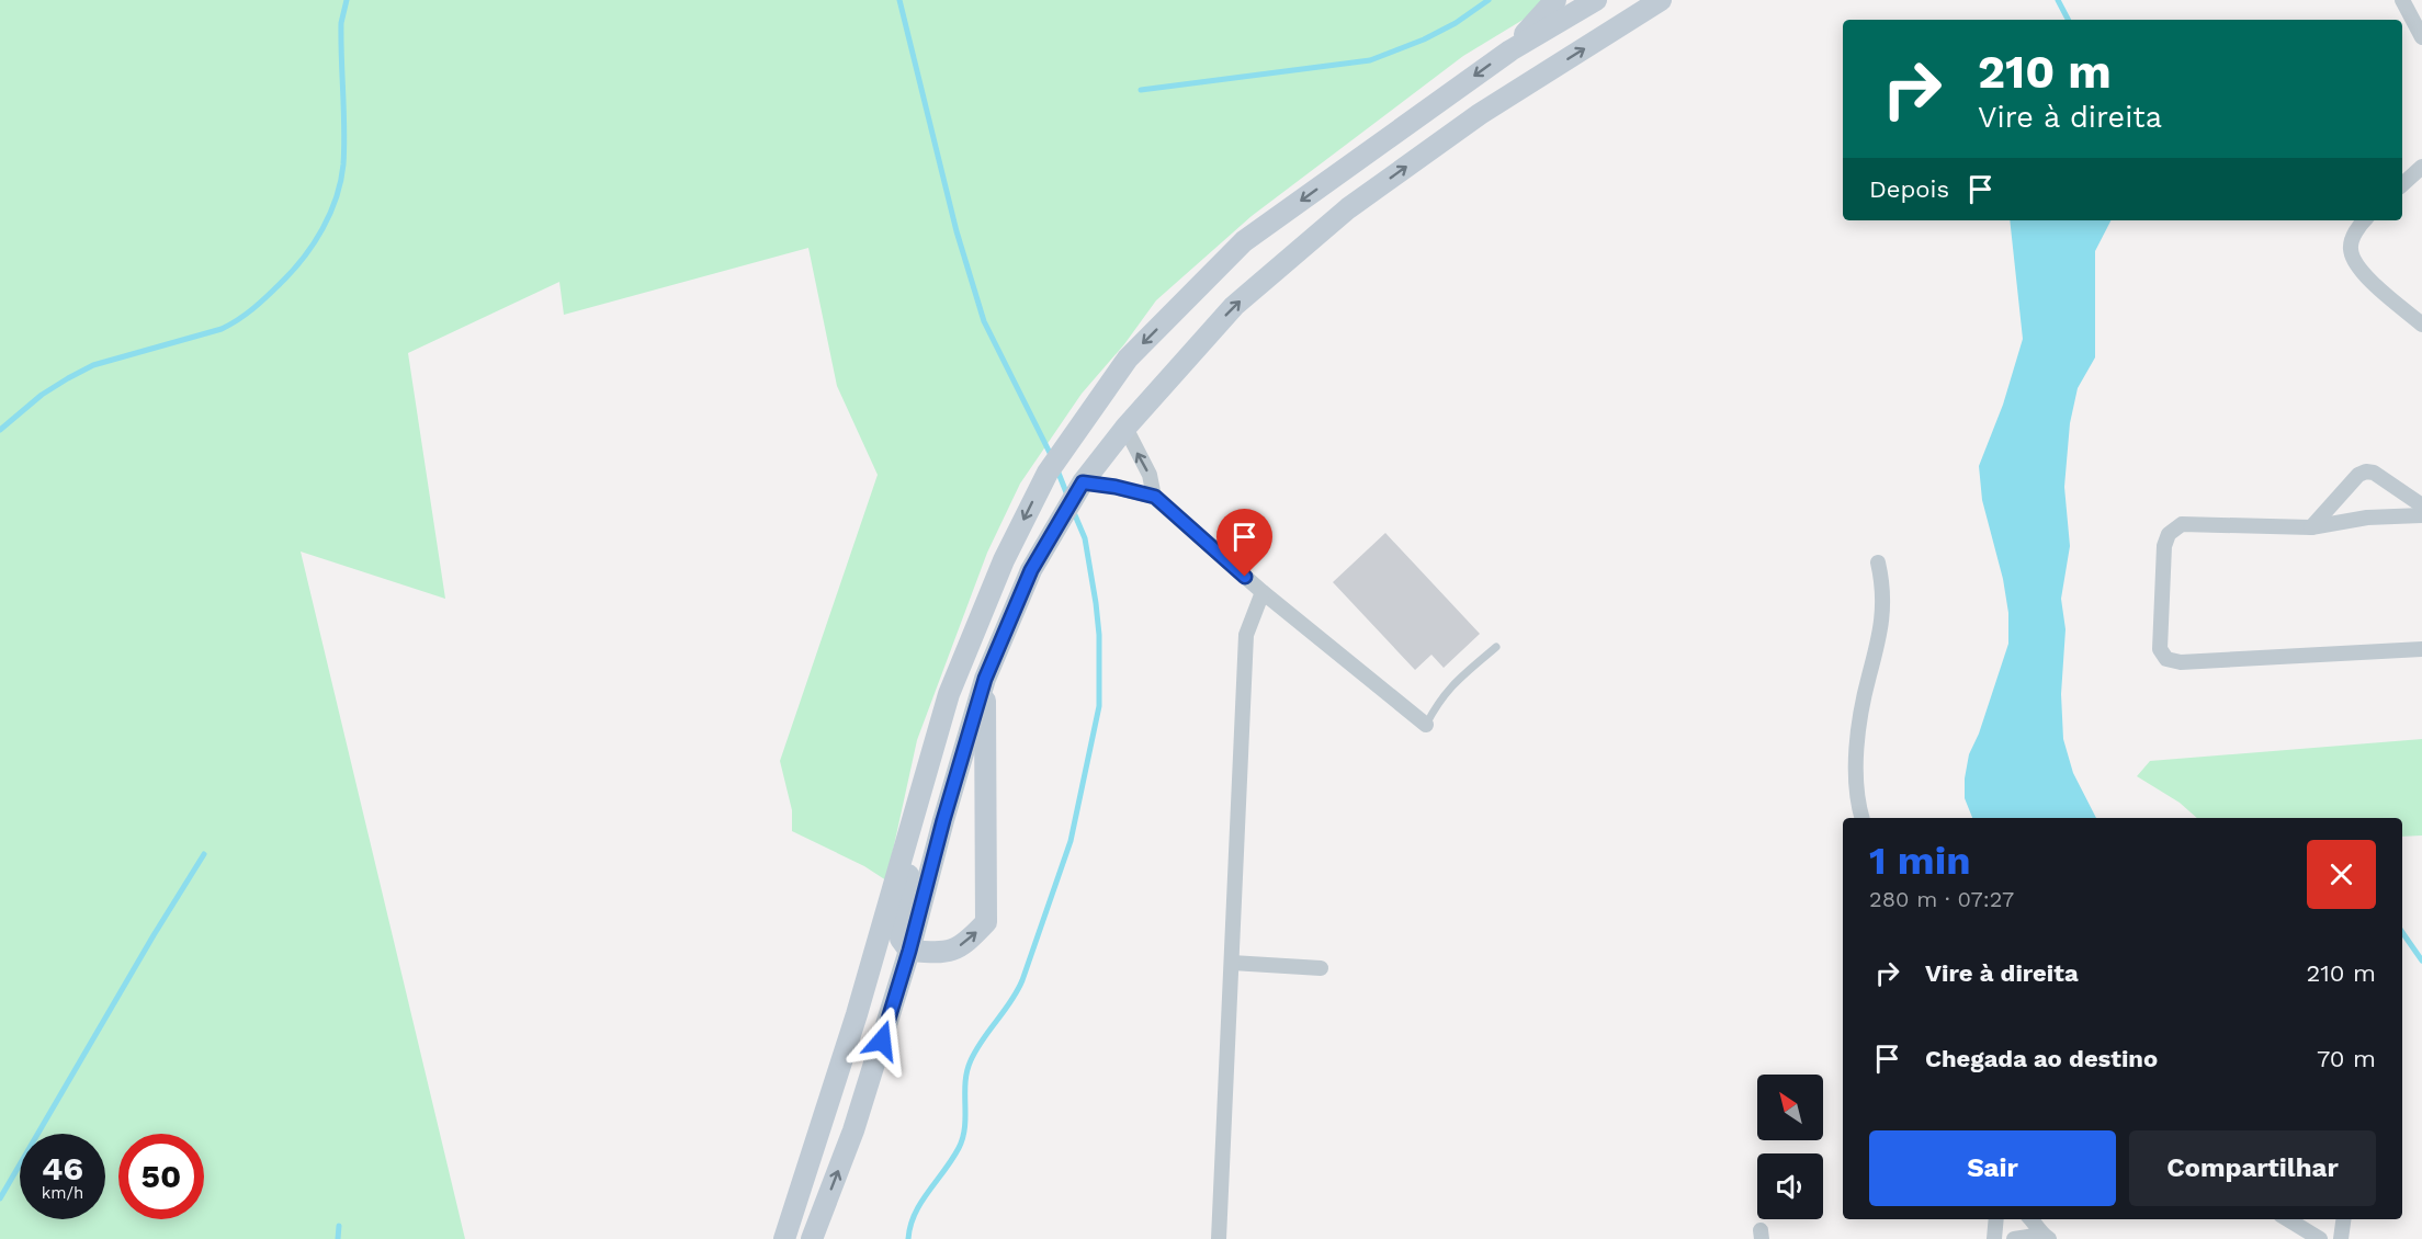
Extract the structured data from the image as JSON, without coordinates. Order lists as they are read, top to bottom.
{
  "north": "top left",
  "page": {
    "turn": ["210 m", "Vire à direita"],
    "then": "Depois",
    "heading": ["1 min", "280 m · 07:27"],
    "list": [
      {
        "name": "Vire à direita",
        "value": "210 m"
      },
      {
        "name": "Chegada ao destino",
        "value": "70 m"
      }
    ],
    "buttons": ["Sair", "Compartilhar"],
    "speed": "46 km/h",
    "limit": "50"
  }
}
